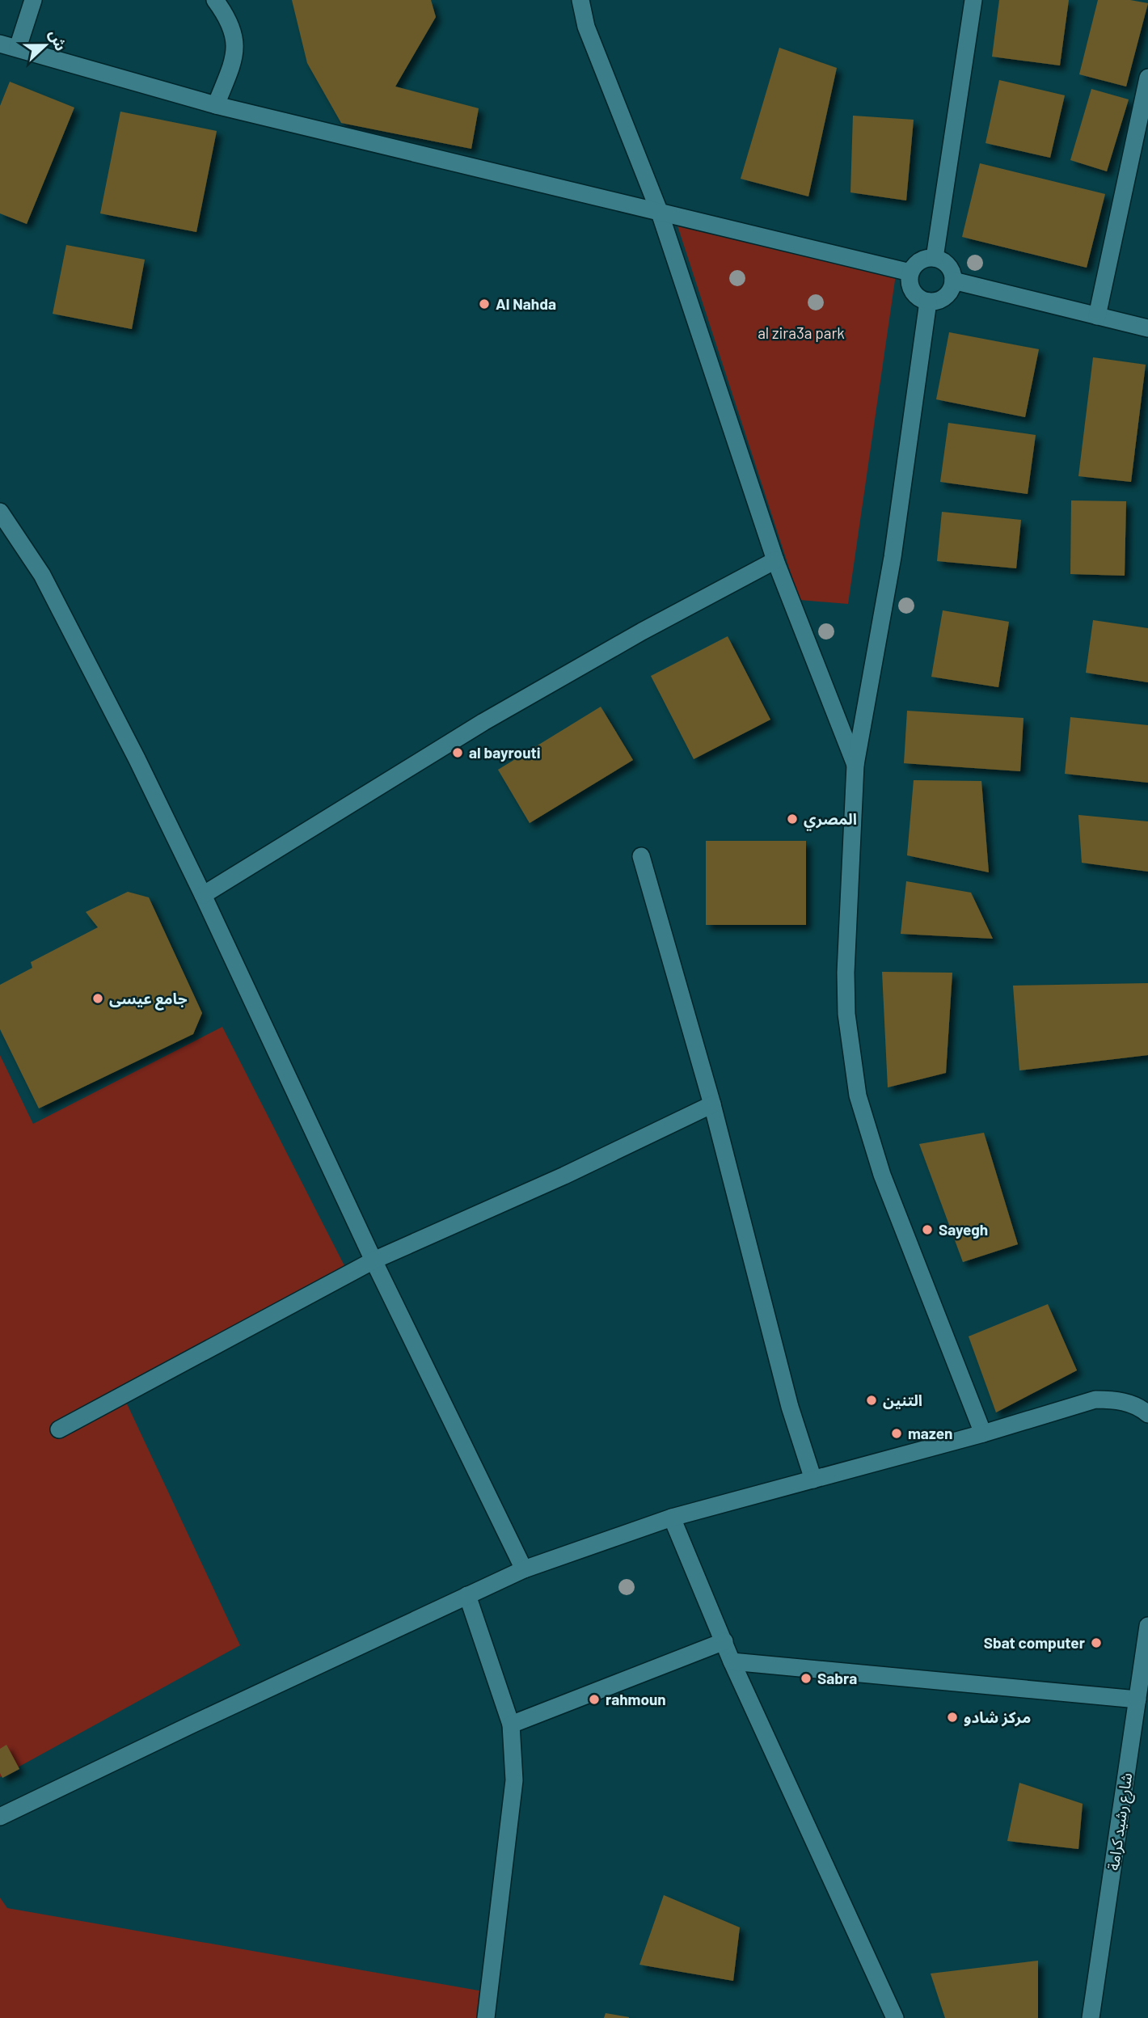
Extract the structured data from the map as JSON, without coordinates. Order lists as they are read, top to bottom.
{
  "streets": {
    "street": ["شارع رشيد كرامة"]
  },
  "parks": ["al zira3a park"],
  "places": [
    "Al Nahda",
    "al bayrouti",
    "المصري",
    "جامع عيسى",
    "Sayegh",
    "التنين",
    "mazen",
    "Sbat computer",
    "Sabra",
    "rahmoun",
    "مركز شادو"
  ],
  "north": "right"
}
